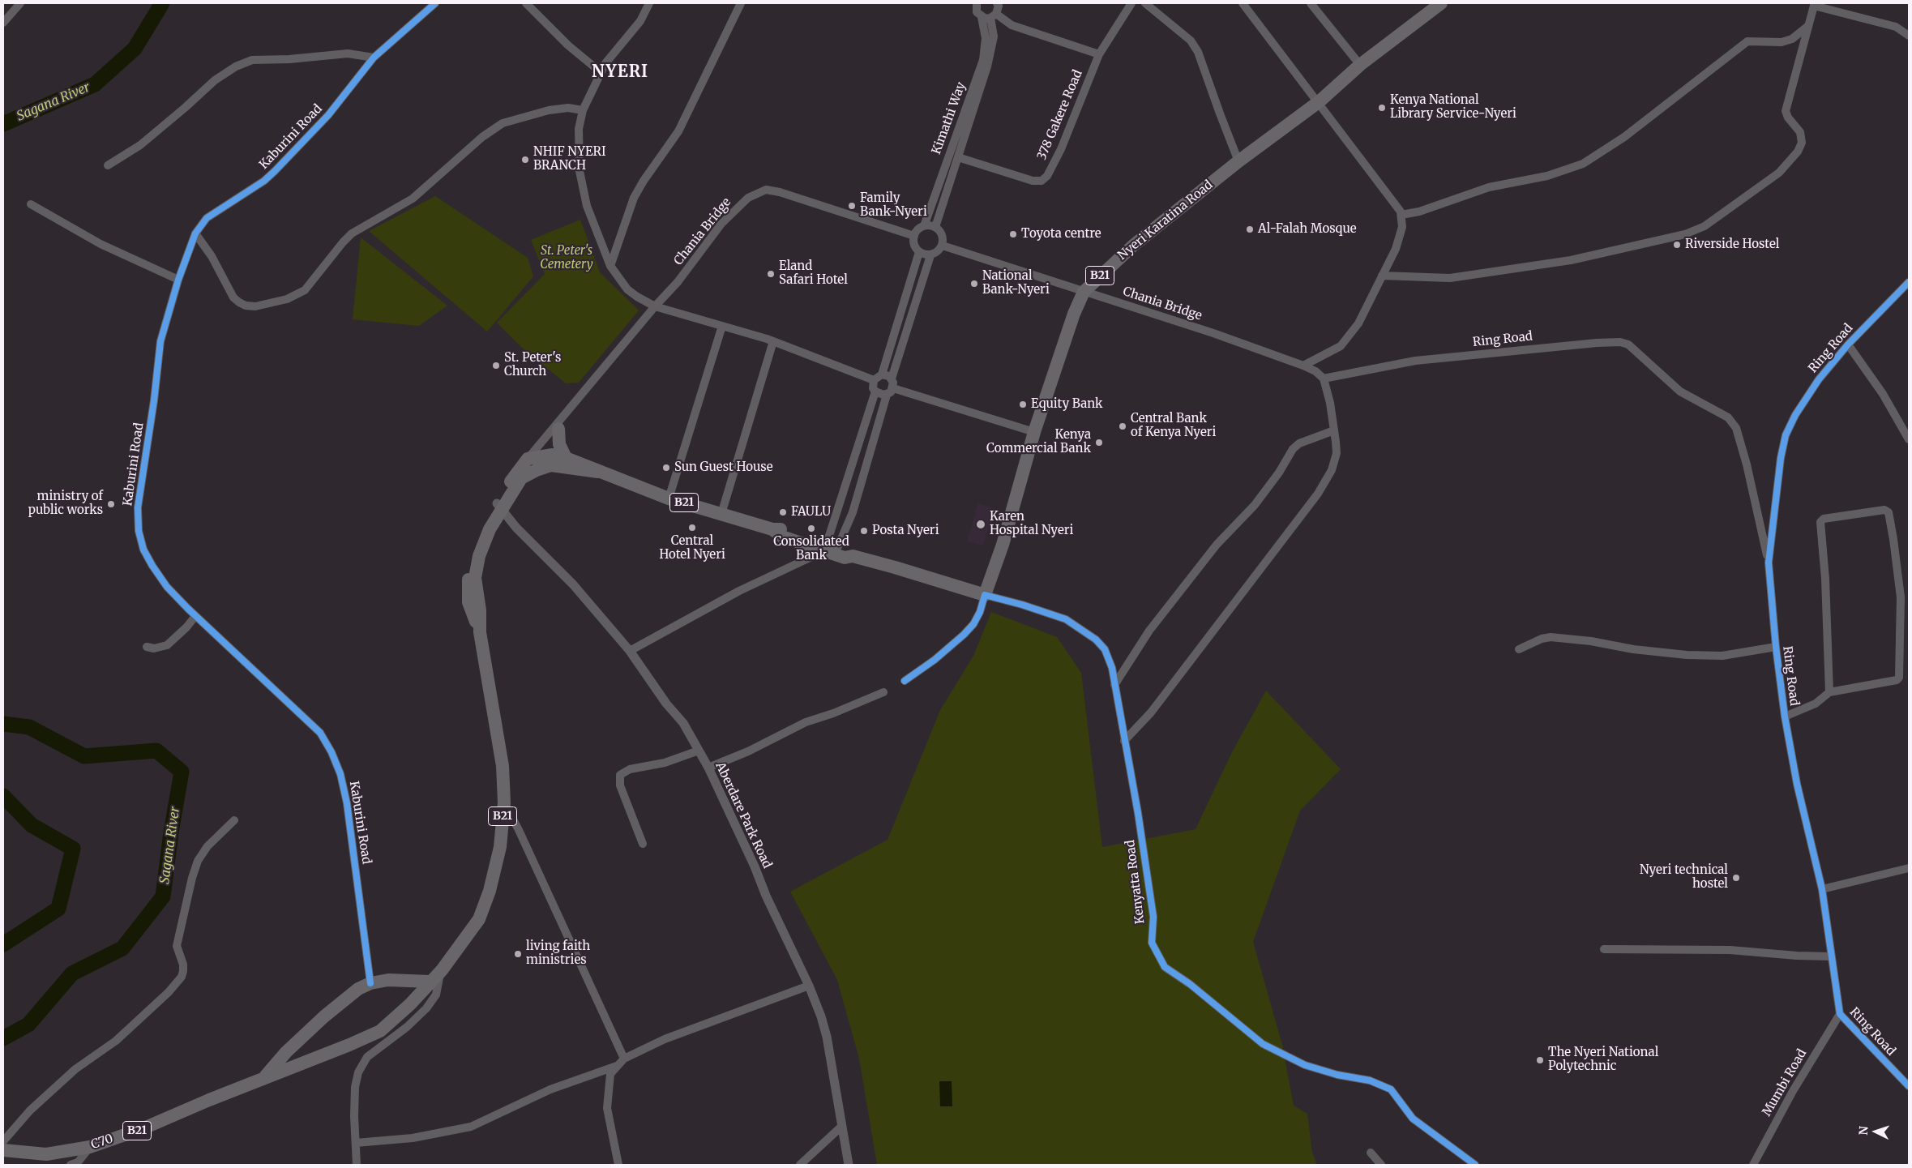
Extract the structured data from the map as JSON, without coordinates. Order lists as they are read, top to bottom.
{
  "streets": {
    "highway": ["Nyeri Karatina Road", "B21", "C70"],
    "street": [
      "378 Gakere Road",
      "Kimathi Way",
      "Kaburini Road",
      "Chania Bridge",
      "Ring Road",
      "Aberdare Park Road",
      "Kenyatta Road",
      "Mumbi Road"
    ]
  },
  "crossings": [
    ["378 Gakere Road", "Kimathi Way"],
    ["Kimathi Way", "Chania Bridge"],
    ["Kaburini Road", "B21"],
    ["Nyeri Karatina Road", "Chania Bridge"],
    ["Nyeri Karatina Road", "B21"],
    ["Nyeri Karatina Road", "Kenyatta Road"],
    ["Chania Bridge", "B21"],
    ["Chania Bridge", "Ring Road"],
    ["B21", "Aberdare Park Road"],
    ["B21", "Kenyatta Road"],
    ["B21", "C70"],
    ["Ring Road", "Mumbi Road"]
  ],
  "districts": ["NYERI"],
  "water": ["Sagana River"],
  "parks": ["St. Peter's Cemetery"],
  "places": [
    "Kenya National Library Service-Nyeri",
    "NHIF NYERI BRANCH",
    "Family Bank-Nyeri",
    "Al-Falah Mosque",
    "Toyota centre",
    "Riverside Hostel",
    "Eland Safari Hotel",
    "National Bank-Nyeri",
    "St. Peter's Church",
    "Equity Bank",
    "Central Bank of Kenya Nyeri",
    "Kenya Commercial Bank",
    "Sun Guest House",
    "ministry of public works",
    "FAULU",
    "Karen Hospital Nyeri",
    "Central Hotel Nyeri",
    "Consolidated Bank",
    "Posta Nyeri",
    "Nyeri technical hostel",
    "living faith ministries",
    "The Nyeri National Polytechnic"
  ],
  "north": "left"
}
